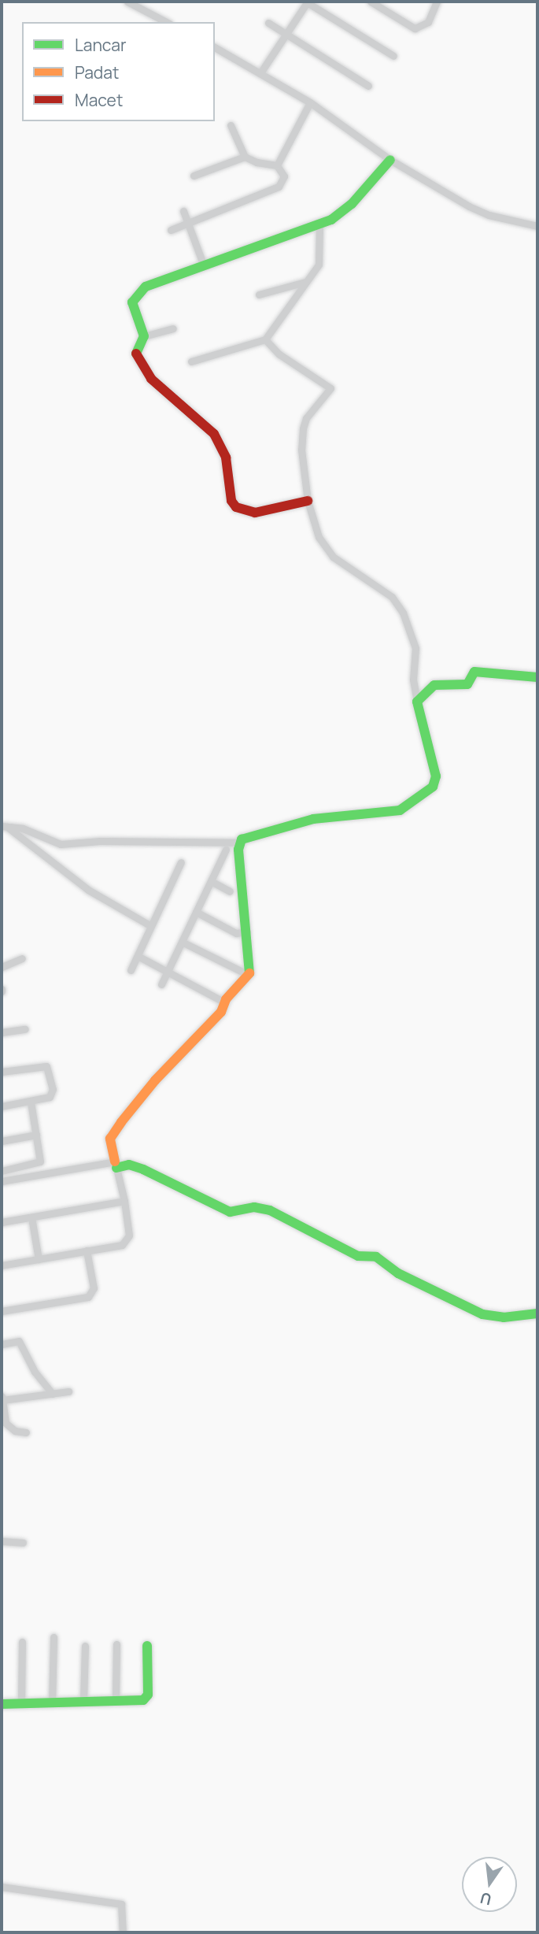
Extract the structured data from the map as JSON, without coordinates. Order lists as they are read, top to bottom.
{
  "legend": ["Lancar", "Padat", "Macet"],
  "north": "bottom"
}
